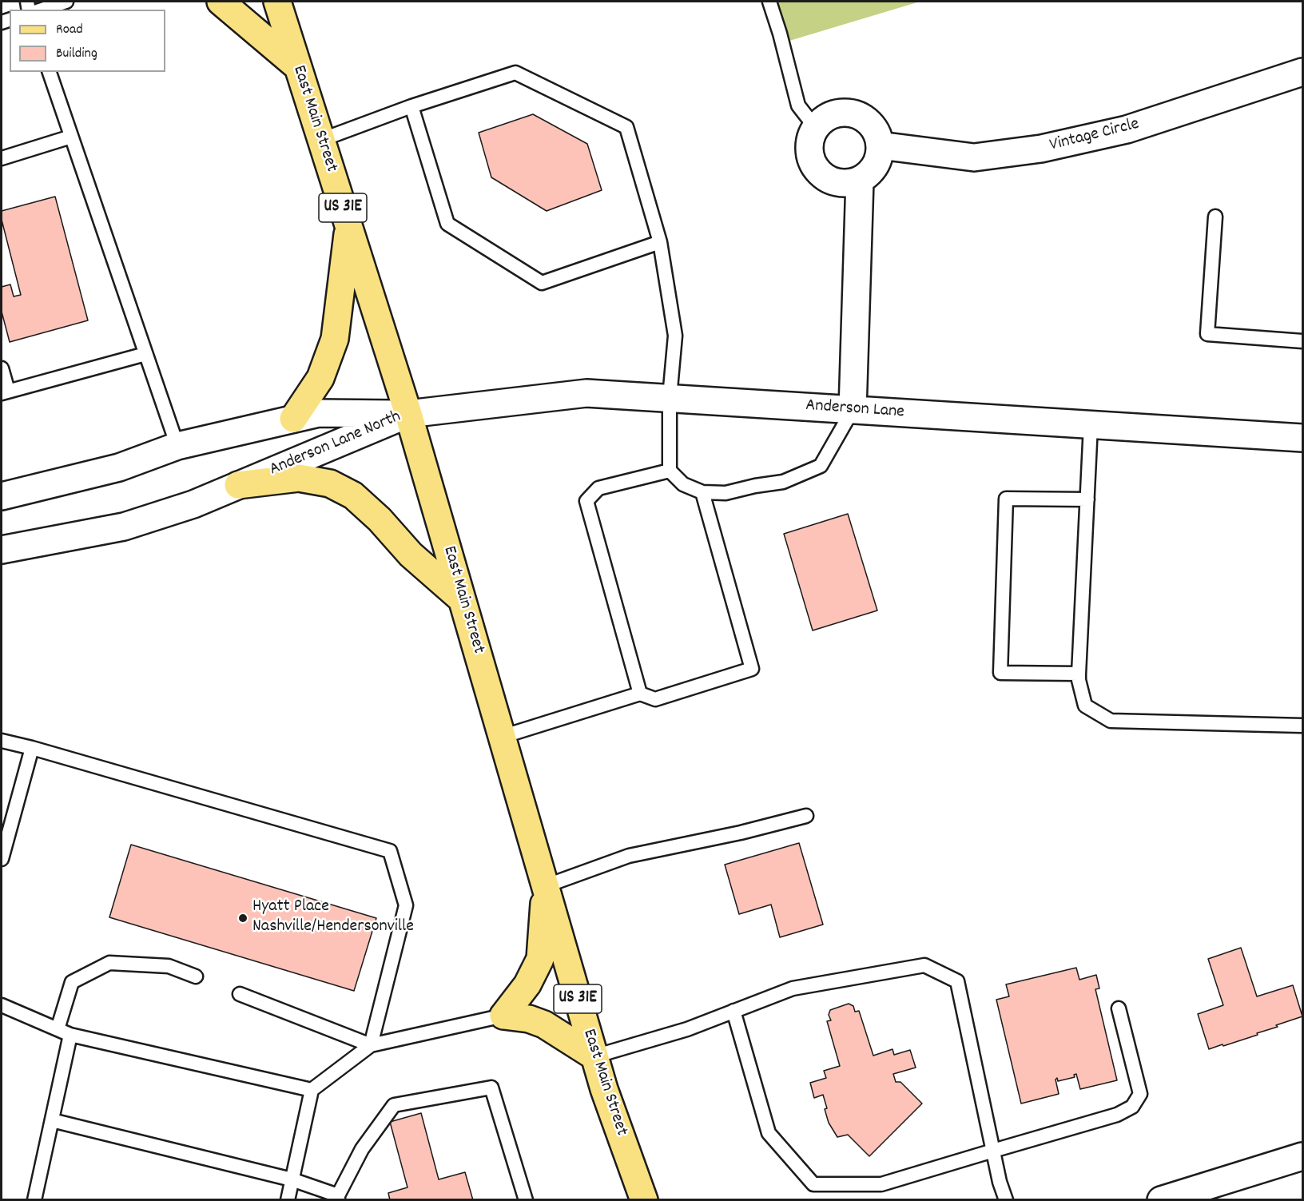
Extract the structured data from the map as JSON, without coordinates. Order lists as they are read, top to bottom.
{
  "streets": {
    "main road": ["East Main Street", "US 31E"],
    "street": ["Vintage Circle", "Anderson Lane", "Anderson Lane North"]
  },
  "crossings": [
    ["East Main Street", "Anderson Lane"],
    ["East Main Street", "Anderson Lane North"],
    ["Anderson Lane", "Anderson Lane North"]
  ],
  "places": ["Hyatt Place Nashville/Hendersonville"],
  "legend": ["Road", "Building"]
}
